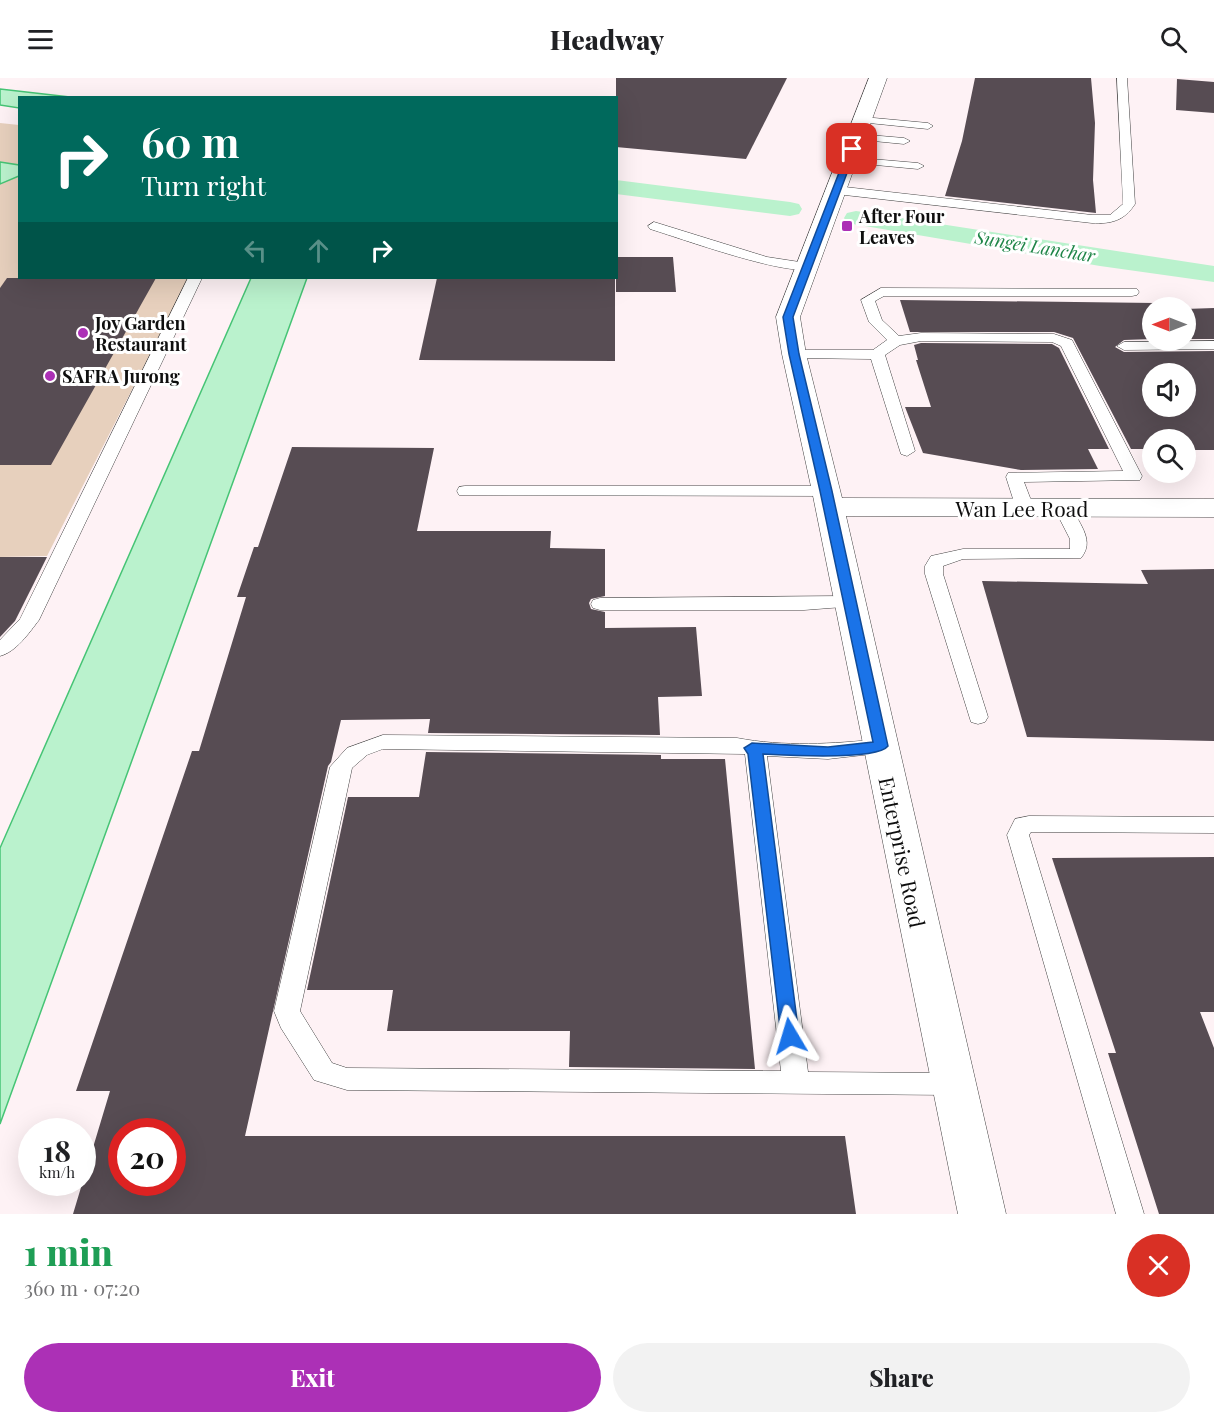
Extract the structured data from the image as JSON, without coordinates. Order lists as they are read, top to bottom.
{
  "streets": {
    "street": ["Wan Lee Road", "Enterprise Road"]
  },
  "crossings": [
    ["Wan Lee Road", "Enterprise Road"]
  ],
  "water": ["Sungei Lanchar"],
  "places": {
    "transit": ["After Four Leaves"],
    "other": ["Joy Garden Restaurant", "SAFRA Jurong"]
  },
  "north": "left",
  "page": {
    "header": "Headway",
    "turn": ["60 m", "Turn right"],
    "speed": "18 km/h",
    "limit": "20",
    "heading": ["1 min", "360 m · 07:20"],
    "buttons": ["Exit", "Share"]
  }
}
